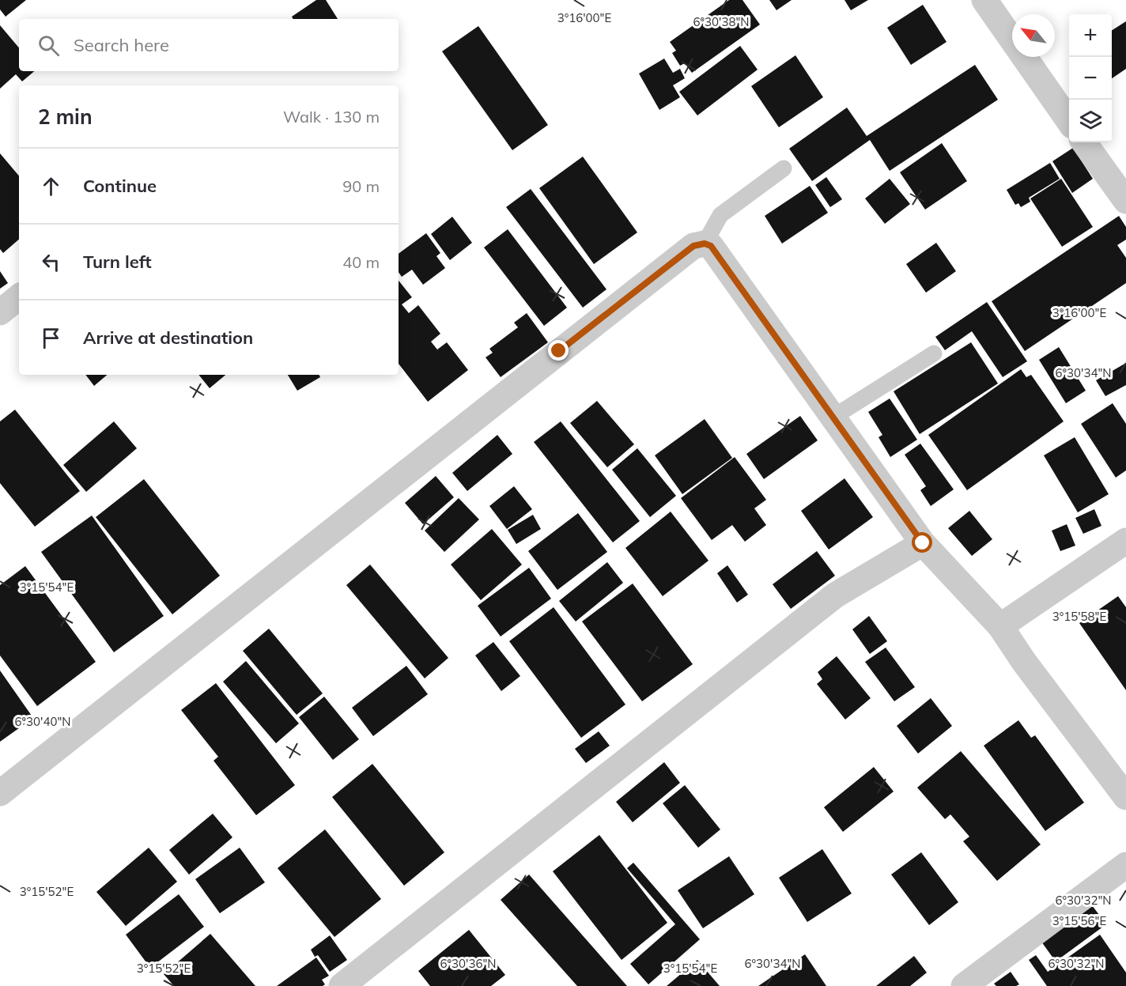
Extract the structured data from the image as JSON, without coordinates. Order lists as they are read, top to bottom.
{
  "north": "top left",
  "page": {
    "map_buttons": ["+", "−"],
    "search": "Search here",
    "heading": ["2 min", "Walk · 130 m"],
    "list": [
      ["Continue", "90 m"],
      ["Turn left", "40 m"],
      "Arrive at destination"
    ]
  },
  "coordinates": [
    "3°16'00\"E",
    "6°30'38\"N",
    "6°30'34\"N",
    "3°15'54\"E",
    "3°15'58\"E",
    "6°30'40\"N",
    "3°15'52\"E",
    "6°30'32\"N",
    "3°15'56\"E",
    "6°30'36\"N"
  ]
}
